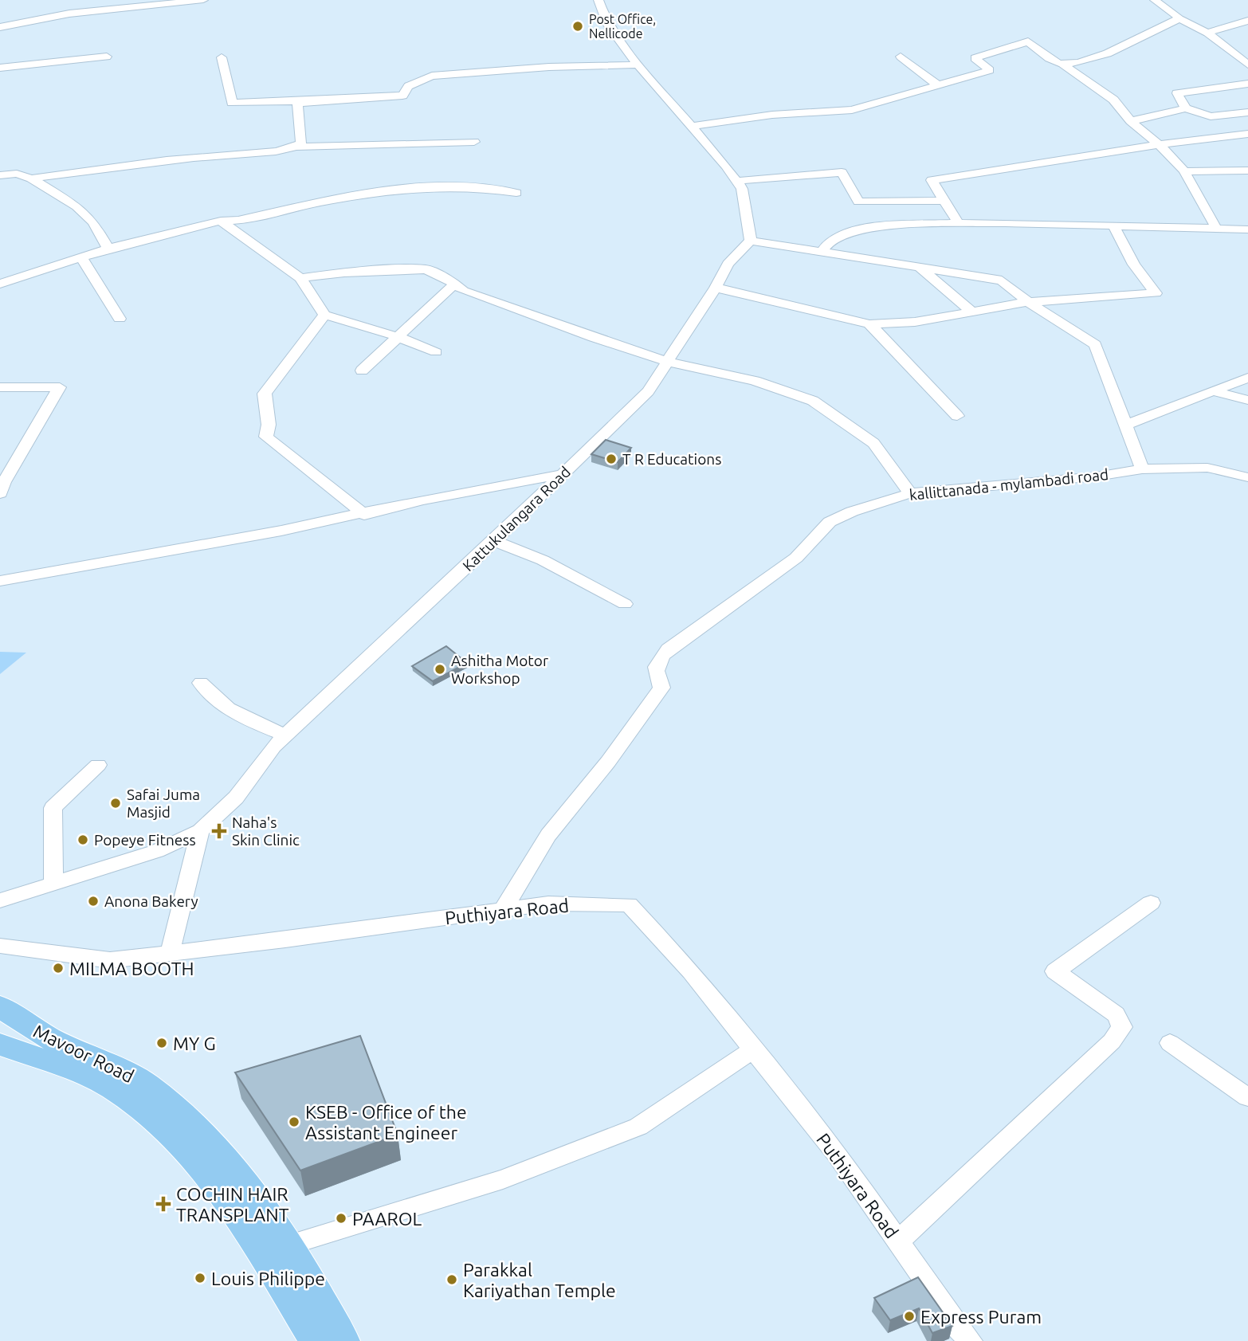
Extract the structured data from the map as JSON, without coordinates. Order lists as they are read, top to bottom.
{
  "streets": {
    "main road": ["Mavoor Road"],
    "street": ["kallittanada - mylambadi road", "Kattukulangara Road", "Puthiyara Road"]
  },
  "crossings": [
    ["kallittanada - mylambadi road", "Puthiyara Road"]
  ],
  "places": {
    "other": [
      "Post Office, Nellicode",
      "T R Educations",
      "Ashitha Motor Workshop",
      "Safai Juma Masjid",
      "Popeye Fitness",
      "Anona Bakery",
      "MILMA BOOTH",
      "MY G",
      "KSEB - Office of the Assistant Engineer",
      "PAAROL",
      "Louis Philippe",
      "Parakkal Kariyathan Temple",
      "Express Puram"
    ],
    "health": ["Naha's Skin Clinic", "COCHIN HAIR TRANSPLANT"]
  }
}
